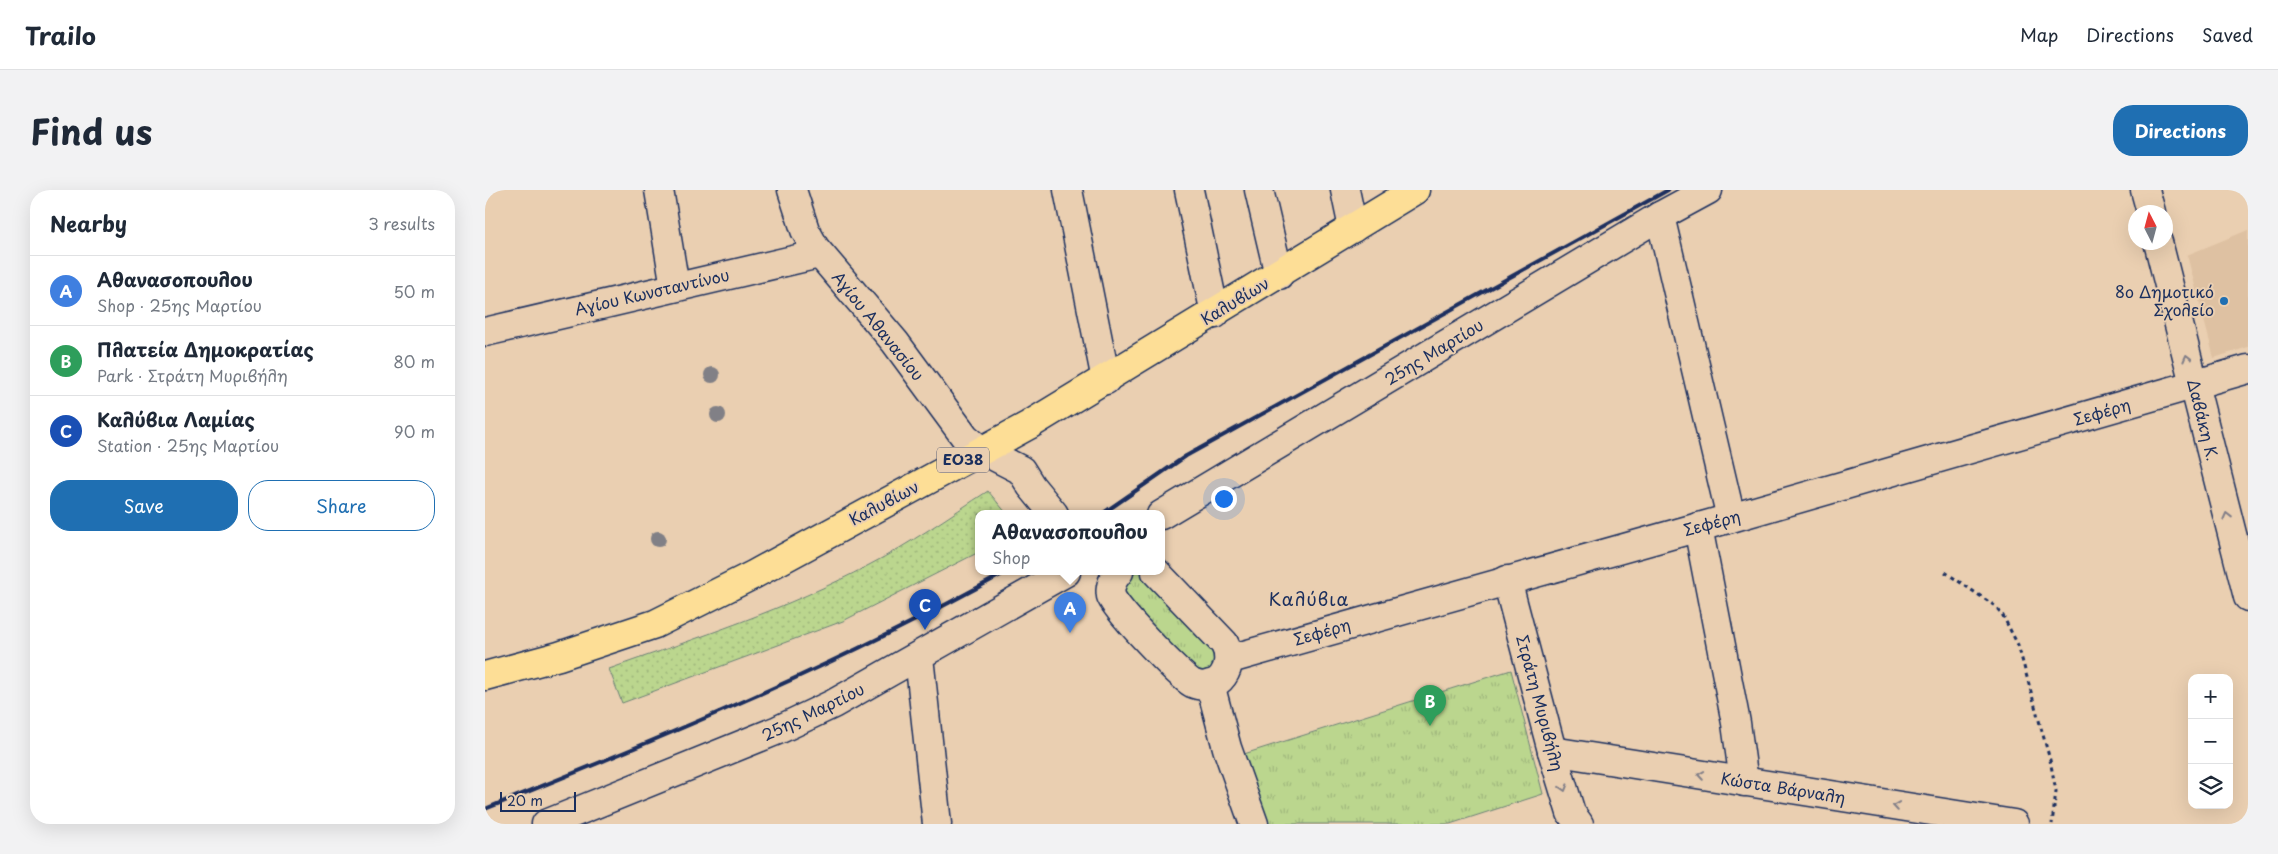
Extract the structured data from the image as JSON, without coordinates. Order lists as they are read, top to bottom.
{
  "streets": {
    "main road": ["Καλυβίων", "ΕΟ38"],
    "street": [
      "Αγίου Κωνσταντίνου",
      "Αγίου Αθανασίου",
      "25ης Μαρτίου",
      "Σεφέρη",
      "Δαβάκη Κ.",
      "Στράτη Μυριβήλη",
      "Κώστα Βάρναλη"
    ]
  },
  "crossings": [
    ["Αγίου Κωνσταντίνου", "Αγίου Αθανασίου"],
    ["Καλυβίων", "Αγίου Αθανασίου"],
    ["Σεφέρη", "Δαβάκη Κ."],
    ["Σεφέρη", "Στράτη Μυριβήλη"],
    ["Στράτη Μυριβήλη", "Κώστα Βάρναλη"]
  ],
  "one_way": ["Δαβάκη Κ.", "Κώστα Βάρναλη"],
  "districts": ["Καλύβια"],
  "places": ["8ο Δημοτικό Σχολείο"],
  "scale_bar": "20 m",
  "north": "top",
  "page": {
    "header": "Trailo",
    "nav": ["Map", "Directions", "Saved"],
    "title": "Find us",
    "buttons": [
      "Directions",
      ["Save", "Share"]
    ],
    "heading": ["Nearby", "3 results"],
    "list": [
      {
        "mark": "A",
        "name": "Αθανασοπουλου",
        "note": "Shop · 25ης Μαρτίου",
        "value": "50 m"
      },
      {
        "mark": "B",
        "name": "Πλατεία Δημοκρατίας",
        "note": "Park · Στράτη Μυριβήλη",
        "value": "80 m"
      },
      {
        "mark": "C",
        "name": "Καλύβια Λαμίας",
        "note": "Station · 25ης Μαρτίου",
        "value": "90 m"
      }
    ],
    "popup": ["Αθανασοπουλου", "Shop"],
    "pins": ["C", "A", "B"],
    "map_buttons": ["+", "−"],
    "scale": "20 m"
  }
}
